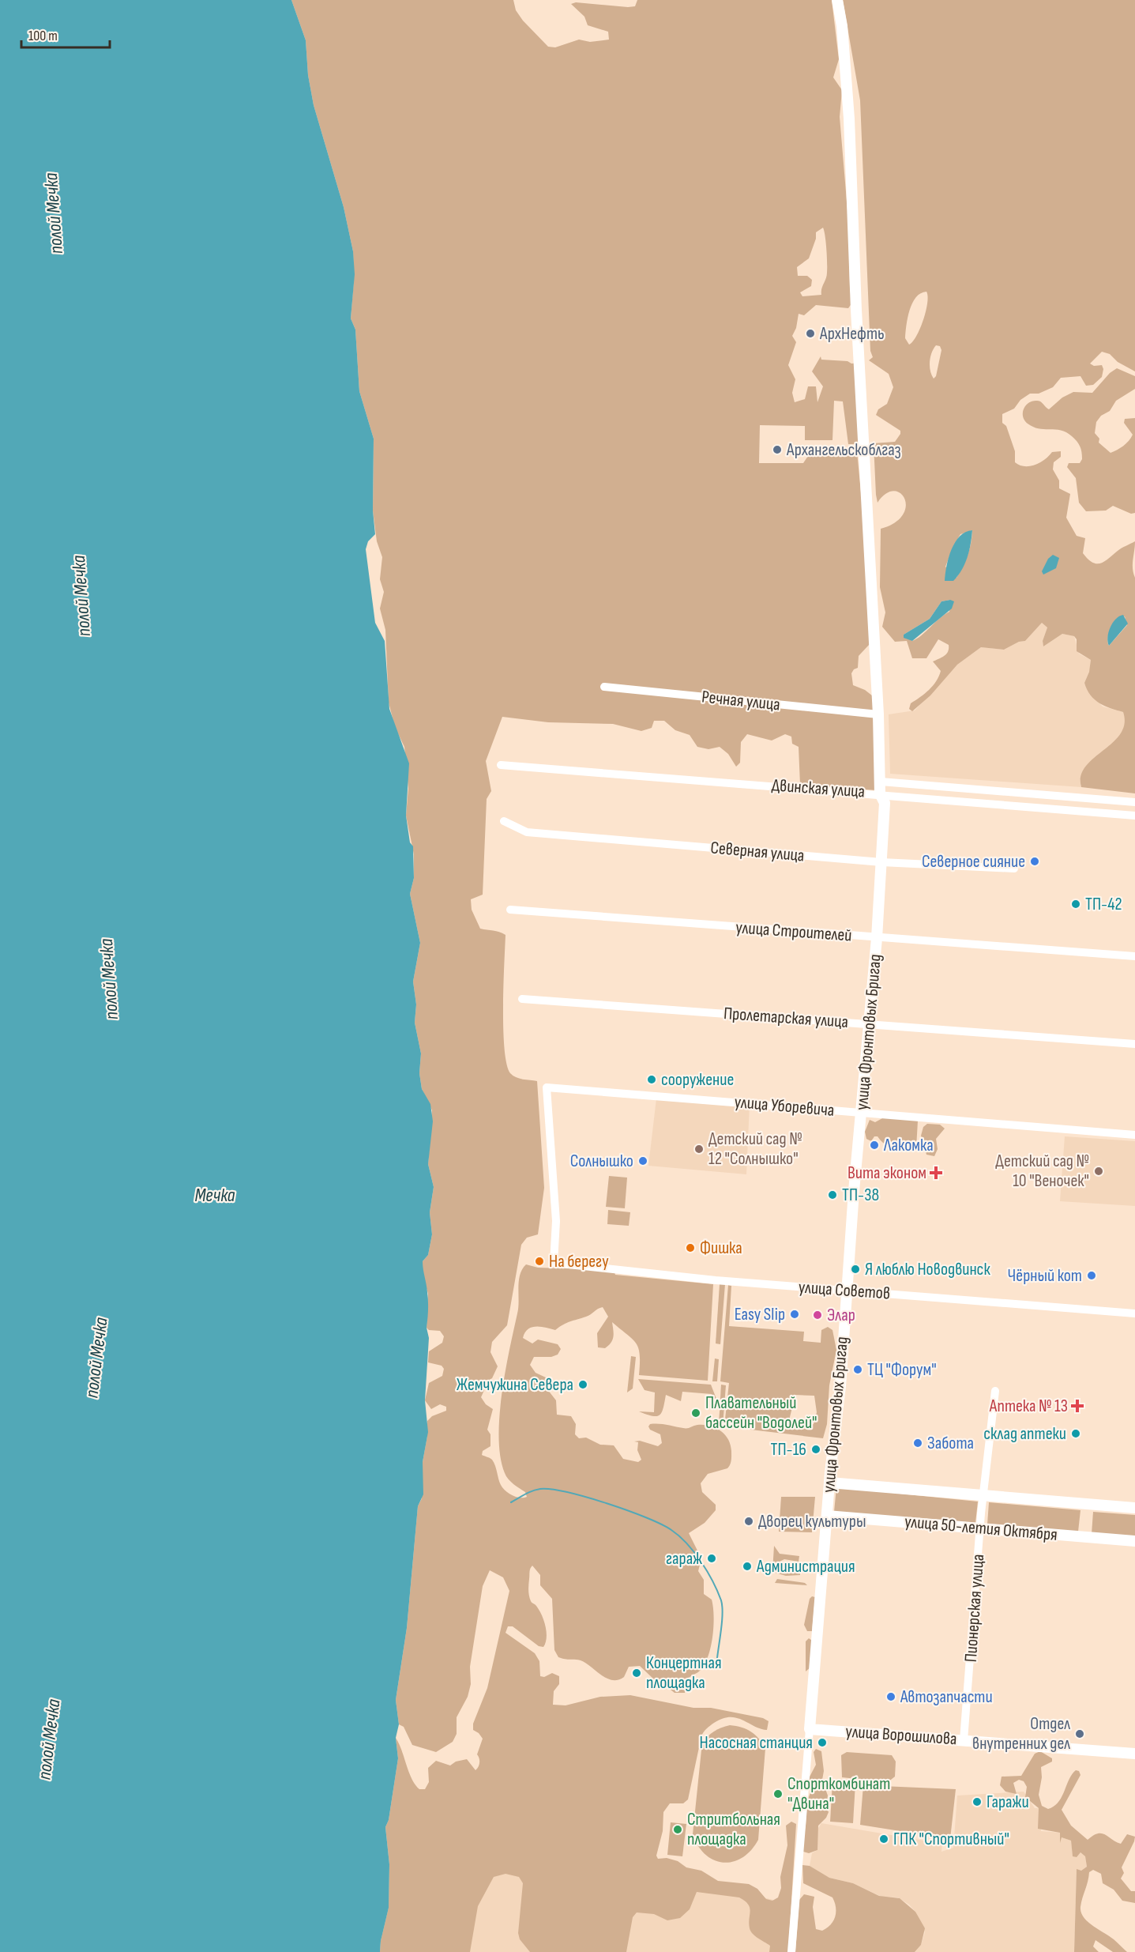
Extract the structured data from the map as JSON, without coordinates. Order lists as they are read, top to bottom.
{
  "streets": {
    "main road": ["улица Фронтовых Бригад", "улица 50-летия Октября", "улица Ворошилова"],
    "street": [
      "Речная улица",
      "Двинская улица",
      "Северная улица",
      "улица Строителей",
      "Пролетарская улица",
      "улица Уборевича",
      "улица Советов",
      "Пионерская улица"
    ]
  },
  "crossings": [
    ["Речная улица", "улица Фронтовых Бригад"],
    ["Двинская улица", "улица Фронтовых Бригад"],
    ["Северная улица", "улица Фронтовых Бригад"],
    ["улица Строителей", "улица Фронтовых Бригад"],
    ["Пролетарская улица", "улица Фронтовых Бригад"],
    ["улица Фронтовых Бригад", "улица Уборевича"],
    ["улица Фронтовых Бригад", "улица Советов"],
    ["улица Фронтовых Бригад", "улица 50-летия Октября"],
    ["улица Фронтовых Бригад", "улица Ворошилова"],
    ["улица Уборевича", "улица Советов"],
    ["улица 50-летия Октября", "Пионерская улица"],
    ["Пионерская улица", "улица Ворошилова"]
  ],
  "water": ["полой Мечка", "Мечка"],
  "places": {
    "other": [
      "АрхНефть",
      "Архангельскоблгаз",
      "Северное сияние",
      "ТП-42",
      "сооружение",
      "Лакомка",
      "Детский сад № 12 \"Солнышко\"",
      "Солнышко",
      "Детский сад № 10 \"Веночек\"",
      "ТП-38",
      "Фишка",
      "На берегу",
      "Я люблю Новодвинск",
      "Чёрный кот",
      "Easy Slip",
      "Элар",
      "ТЦ \"Форум\"",
      "Жемчужина Севера",
      "Плавательный бассейн \"Водолей\"",
      "склад аптеки",
      "Забота",
      "ТП-16",
      "Дворец культуры",
      "гараж",
      "Администрация",
      "Концертная площадка",
      "Автозапчасти",
      "Отдел внутренних дел",
      "Насосная станция",
      "Спорткомбинат \"Двина\"",
      "Гаражи",
      "Стритбольная площадка",
      "ГПК \"Спортивный\""
    ],
    "health": ["Вита эконом", "Аптека № 13"]
  },
  "scale_bar": "100 m"
}
